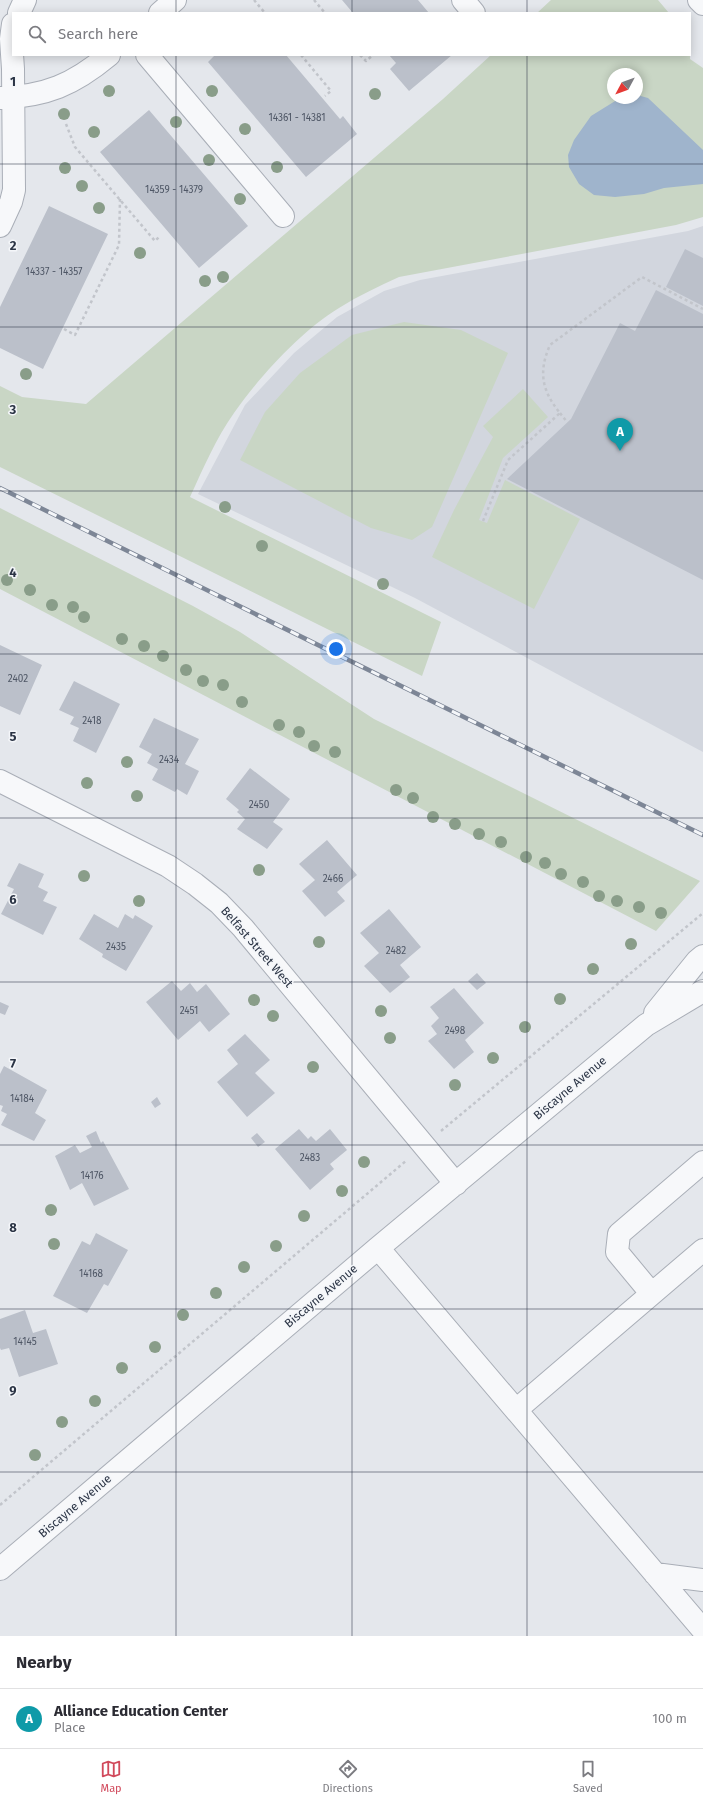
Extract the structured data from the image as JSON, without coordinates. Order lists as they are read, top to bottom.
{
  "streets": {
    "street": ["Belfast Street West", "Biscayne Avenue"]
  },
  "crossings": [
    ["Belfast Street West", "Biscayne Avenue"]
  ],
  "house_numbers": [
    "14361 - 14381",
    "14359 - 14379",
    "14337 - 14357",
    "2402",
    "2418",
    "2434",
    "2450",
    "2466",
    "2435",
    "2482",
    "2451",
    "2498",
    "14184",
    "2483",
    "14176",
    "14168",
    "14145"
  ],
  "north": "bottom left",
  "page": {
    "search": "Search here",
    "pins": "A",
    "heading": "Nearby",
    "list": [
      {
        "mark": "A",
        "name": "Alliance Education Center",
        "note": "Place",
        "value": "100 m"
      }
    ],
    "nav": ["Map", "Directions", "Saved"]
  },
  "grid": {
    "rows": [
      "1",
      "2",
      "3",
      "4",
      "5",
      "6",
      "7",
      "8",
      "9"
    ]
  }
}
